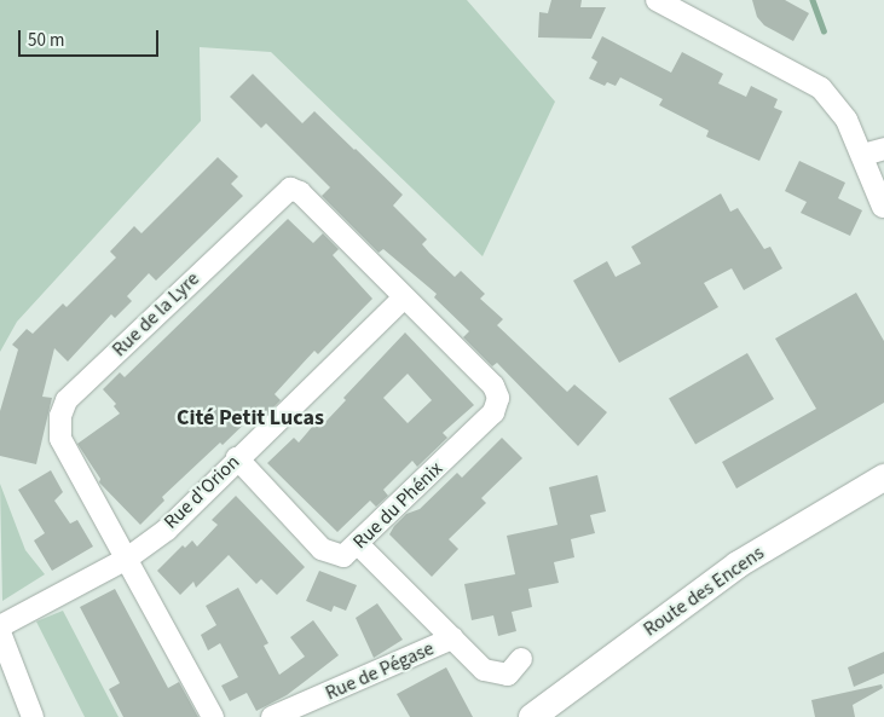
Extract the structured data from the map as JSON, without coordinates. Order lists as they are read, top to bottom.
{
  "streets": {
    "street": [
      "Rue de la Lyre",
      "Rue d'Orion",
      "Rue du Phénix",
      "Route des Encens",
      "Rue de Pégase"
    ]
  },
  "crossings": [
    ["Rue de la Lyre", "Rue d'Orion"],
    ["Rue de la Lyre", "Rue du Phénix"],
    ["Rue d'Orion", "Rue du Phénix"],
    ["Rue du Phénix", "Rue de Pégase"]
  ],
  "districts": ["Cité Petit Lucas"],
  "scale_bar": "50 m"
}
